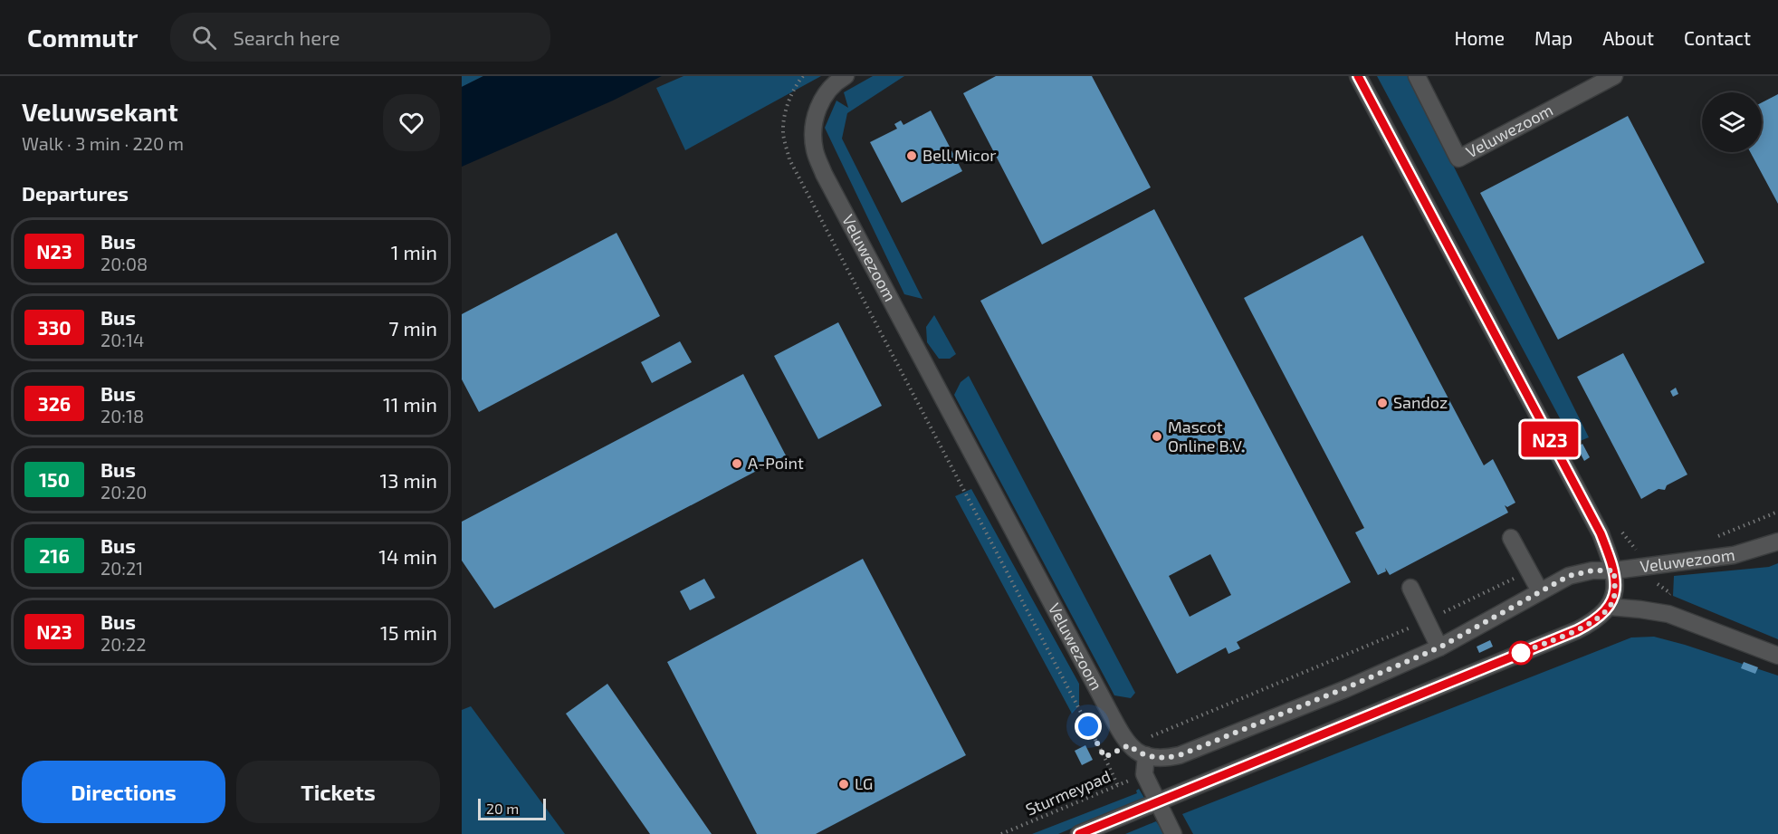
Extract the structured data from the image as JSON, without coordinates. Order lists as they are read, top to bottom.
{
  "streets": {
    "street": ["Veluwezoom"],
    "path": ["Sturmeypad"]
  },
  "places": [
    "Bell Micor",
    "Sandoz",
    "Mascot Online B.V.",
    "A-Point",
    "LG"
  ],
  "lines": ["bus line N23"],
  "scale_bar": "20 m",
  "page": {
    "header": "Commutr",
    "search": "Search here",
    "nav": [
      "Home",
      "Map",
      "About",
      "Contact"
    ],
    "heading": [
      ["Veluwsekant", "Walk · 3 min · 220 m"],
      "Departures"
    ],
    "on_map": "N23",
    "list": [
      {
        "mark": "N23",
        "name": "Bus",
        "note": "20:08",
        "value": "1 min"
      },
      {
        "mark": "330",
        "name": "Bus",
        "note": "20:14",
        "value": "7 min"
      },
      {
        "mark": "326",
        "name": "Bus",
        "note": "20:18",
        "value": "11 min"
      },
      {
        "mark": "150",
        "name": "Bus",
        "note": "20:20",
        "value": "13 min"
      },
      {
        "mark": "216",
        "name": "Bus",
        "note": "20:21",
        "value": "14 min"
      },
      {
        "mark": "N23",
        "name": "Bus",
        "note": "20:22",
        "value": "15 min"
      }
    ],
    "buttons": ["Directions", "Tickets"],
    "scale": "20 m"
  }
}
